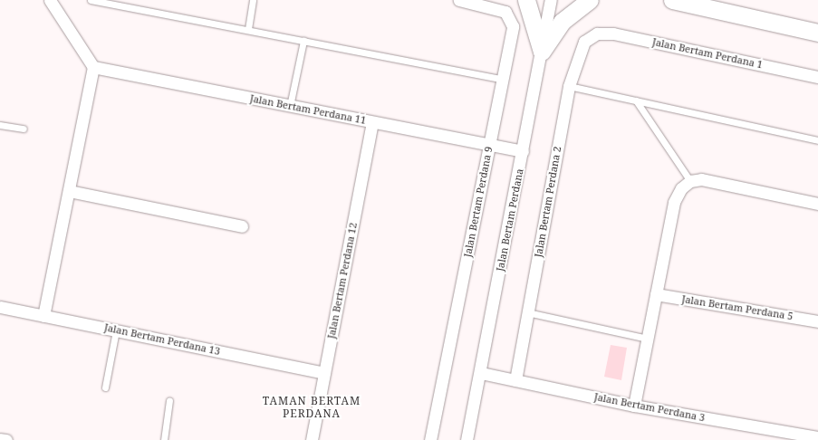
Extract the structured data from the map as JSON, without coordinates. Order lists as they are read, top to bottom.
{
  "streets": {
    "street": [
      "Jalan Bertam Perdana 1",
      "Jalan Bertam Perdana 11",
      "Jalan Bertam Perdana 9",
      "Jalan Bertam Perdana 2",
      "Jalan Bertam Perdana",
      "Jalan Bertam Perdana 12",
      "Jalan Bertam Perdana 5",
      "Jalan Bertam Perdana 13",
      "Jalan Bertam Perdana 3"
    ]
  },
  "crossings": [
    ["Jalan Bertam Perdana 1", "Jalan Bertam Perdana 2"],
    ["Jalan Bertam Perdana 11", "Jalan Bertam Perdana 9"],
    ["Jalan Bertam Perdana 11", "Jalan Bertam Perdana"],
    ["Jalan Bertam Perdana 11", "Jalan Bertam Perdana 12"],
    ["Jalan Bertam Perdana 2", "Jalan Bertam Perdana 3"],
    ["Jalan Bertam Perdana", "Jalan Bertam Perdana 3"],
    ["Jalan Bertam Perdana 12", "Jalan Bertam Perdana 13"]
  ],
  "districts": ["TAMAN BERTAM PERDANA"]
}
